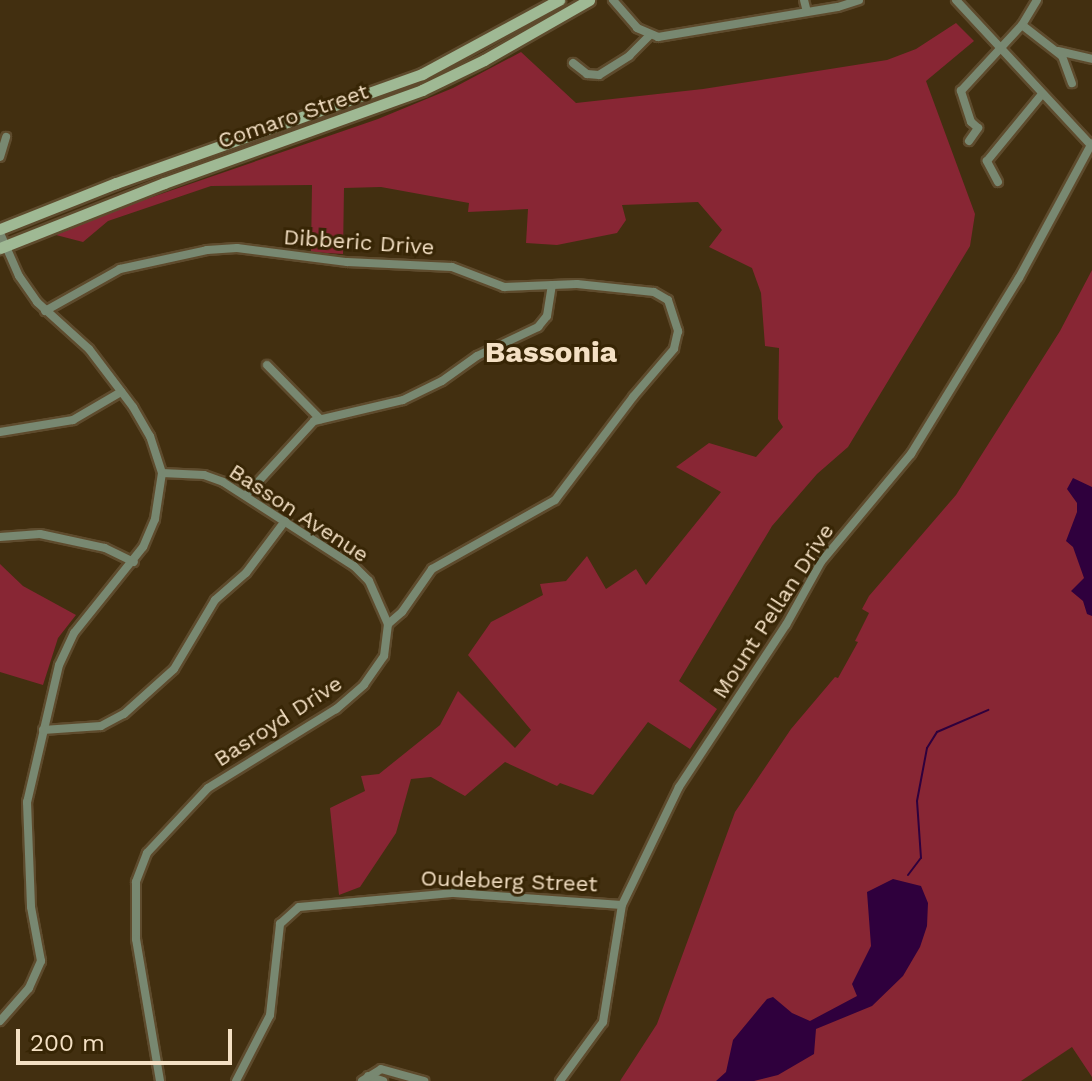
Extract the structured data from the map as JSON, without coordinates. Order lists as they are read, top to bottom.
{
  "streets": {
    "street": [
      "Comaro Street",
      "Dibberic Drive",
      "Basson Avenue",
      "Mount Pellan Drive",
      "Basroyd Drive",
      "Oudeberg Street"
    ]
  },
  "crossings": [
    ["Dibberic Drive", "Basroyd Drive"],
    ["Basson Avenue", "Basroyd Drive"],
    ["Mount Pellan Drive", "Oudeberg Street"]
  ],
  "districts": ["Bassonia"],
  "scale_bar": "200 m"
}
